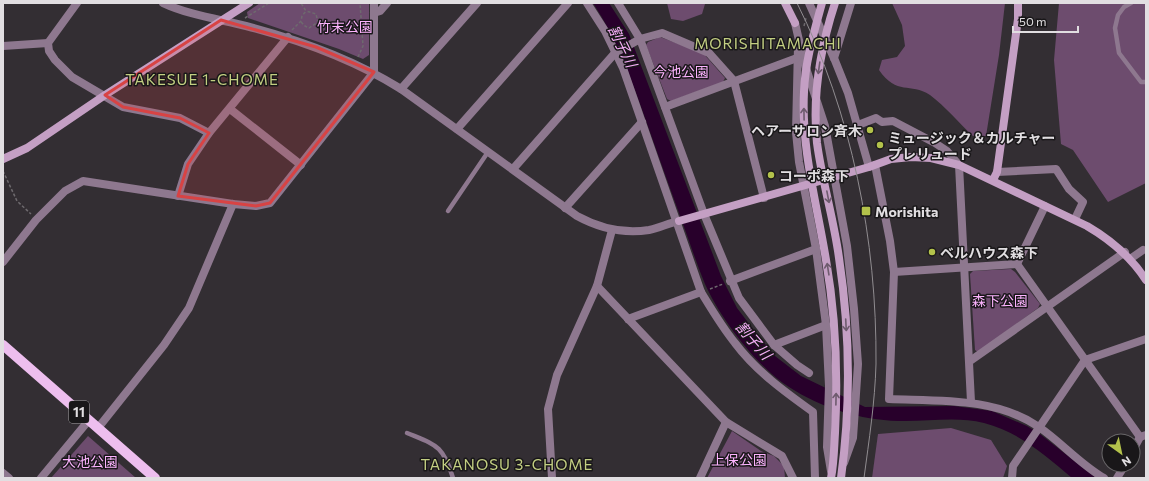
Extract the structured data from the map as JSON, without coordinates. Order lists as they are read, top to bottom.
{
  "streets": {
    "main road": ["11"]
  },
  "districts": ["MORISHITAMACHI", "TAKESUE 1-CHOME", "TAKANOSU 3-CHOME"],
  "water": ["割子川"],
  "parks": [
    "竹末公園",
    "今池公園",
    "森下公園",
    "上保公園",
    "大池公園"
  ],
  "places": {
    "other": [
      "ヘアーサロン斉木",
      "ミュージック＆カルチャー プレリュード",
      "コーポ森下",
      "ベルハウス森下"
    ],
    "transit": ["Morishita"]
  },
  "scale_bar": "50 m",
  "north": "bottom right"
}
